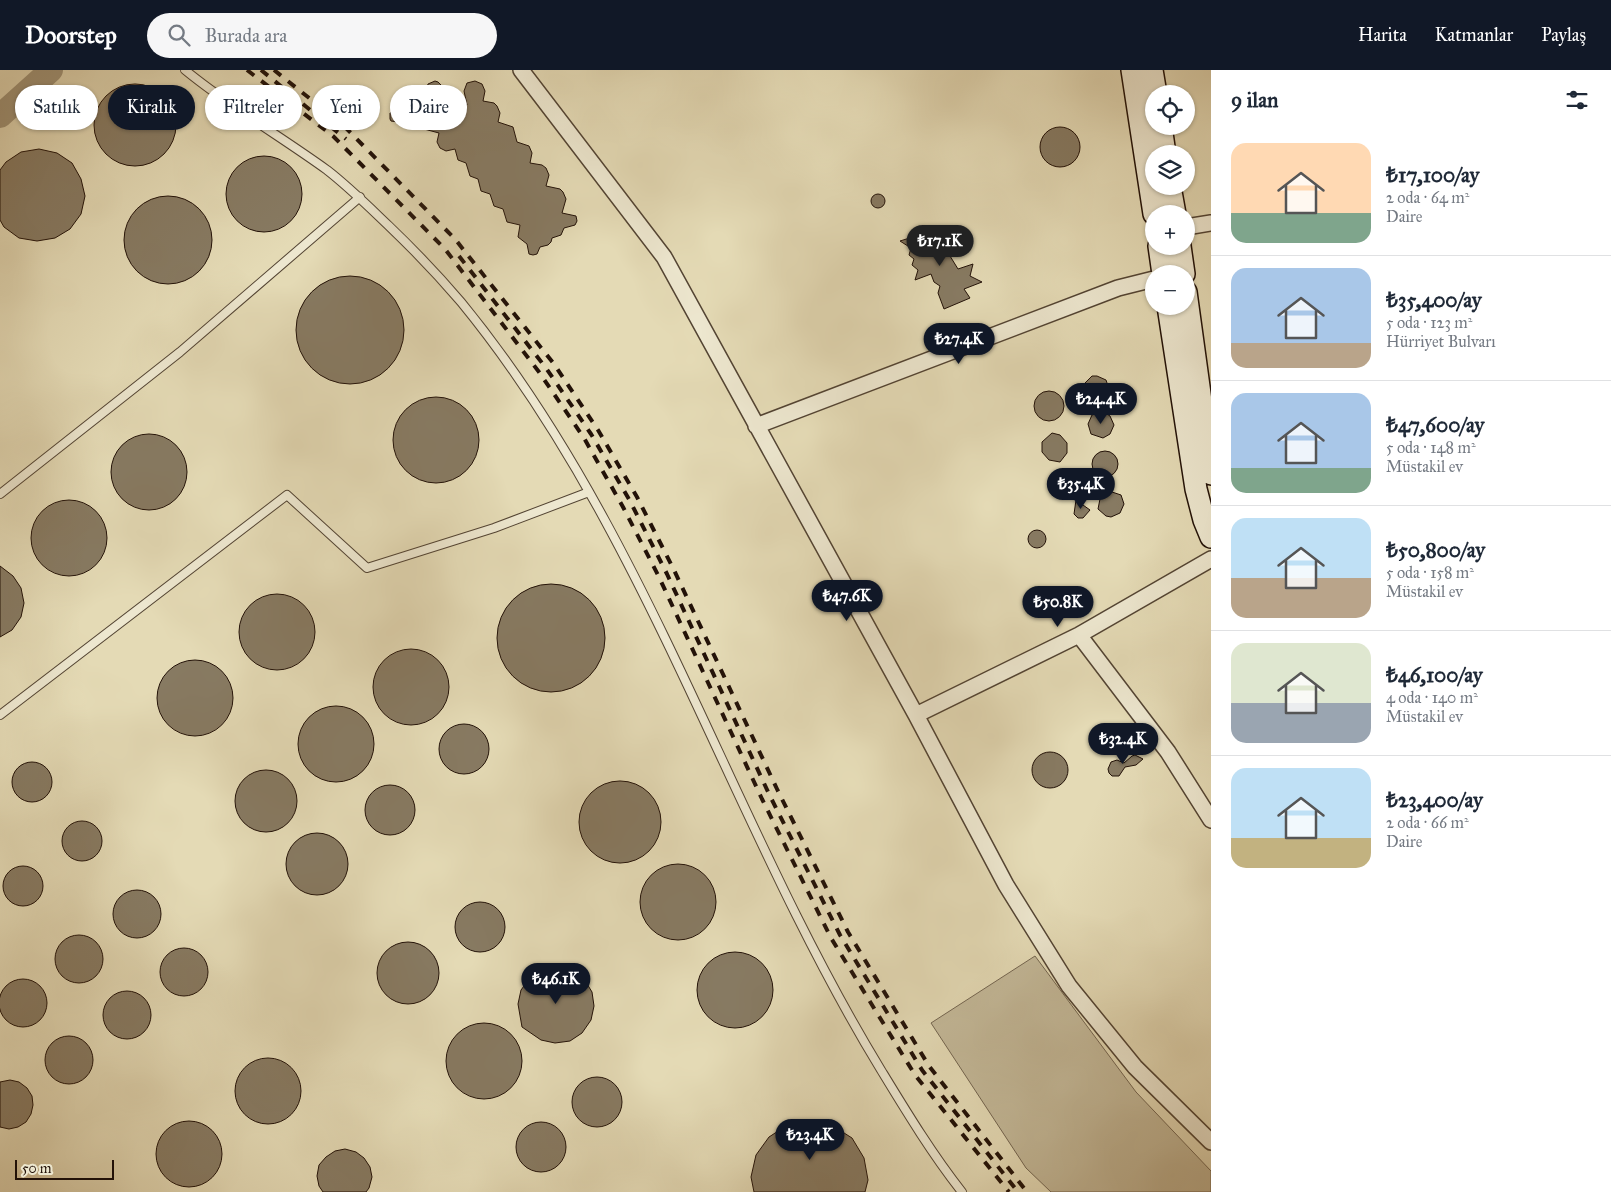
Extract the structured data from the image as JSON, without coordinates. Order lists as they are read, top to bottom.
{
  "scale_bar": "50 m",
  "page": {
    "header": "Doorstep",
    "search": "Burada ara",
    "nav": ["Harita", "Katmanlar", "Paylaş"],
    "heading": "9 ilan",
    "map_buttons": ["+", "−"],
    "chip": [
      "Satılık",
      "Kiralık",
      "Filtreler",
      "Yeni",
      "Daire"
    ],
    "list": [
      {
        "name": "₺17,100/ay",
        "note": "2 oda · 64 m² · Daire"
      },
      {
        "name": "₺35,400/ay",
        "note": "5 oda · 123 m² · Hürriyet Bulvarı"
      },
      {
        "name": "₺47,600/ay",
        "note": "5 oda · 148 m² · Müstakil ev"
      },
      {
        "name": "₺50,800/ay",
        "note": "5 oda · 158 m² · Müstakil ev"
      },
      {
        "name": "₺46,100/ay",
        "note": "4 oda · 140 m² · Müstakil ev"
      },
      {
        "name": "₺23,400/ay",
        "note": "2 oda · 66 m² · Daire"
      }
    ],
    "price": [
      "₺17.1K",
      "₺27.4K",
      "₺24.4K",
      "₺35.4K",
      "₺47.6K",
      "₺50.8K",
      "₺32.4K",
      "₺46.1K",
      "₺23.4K"
    ],
    "scale": "50 m"
  }
}
